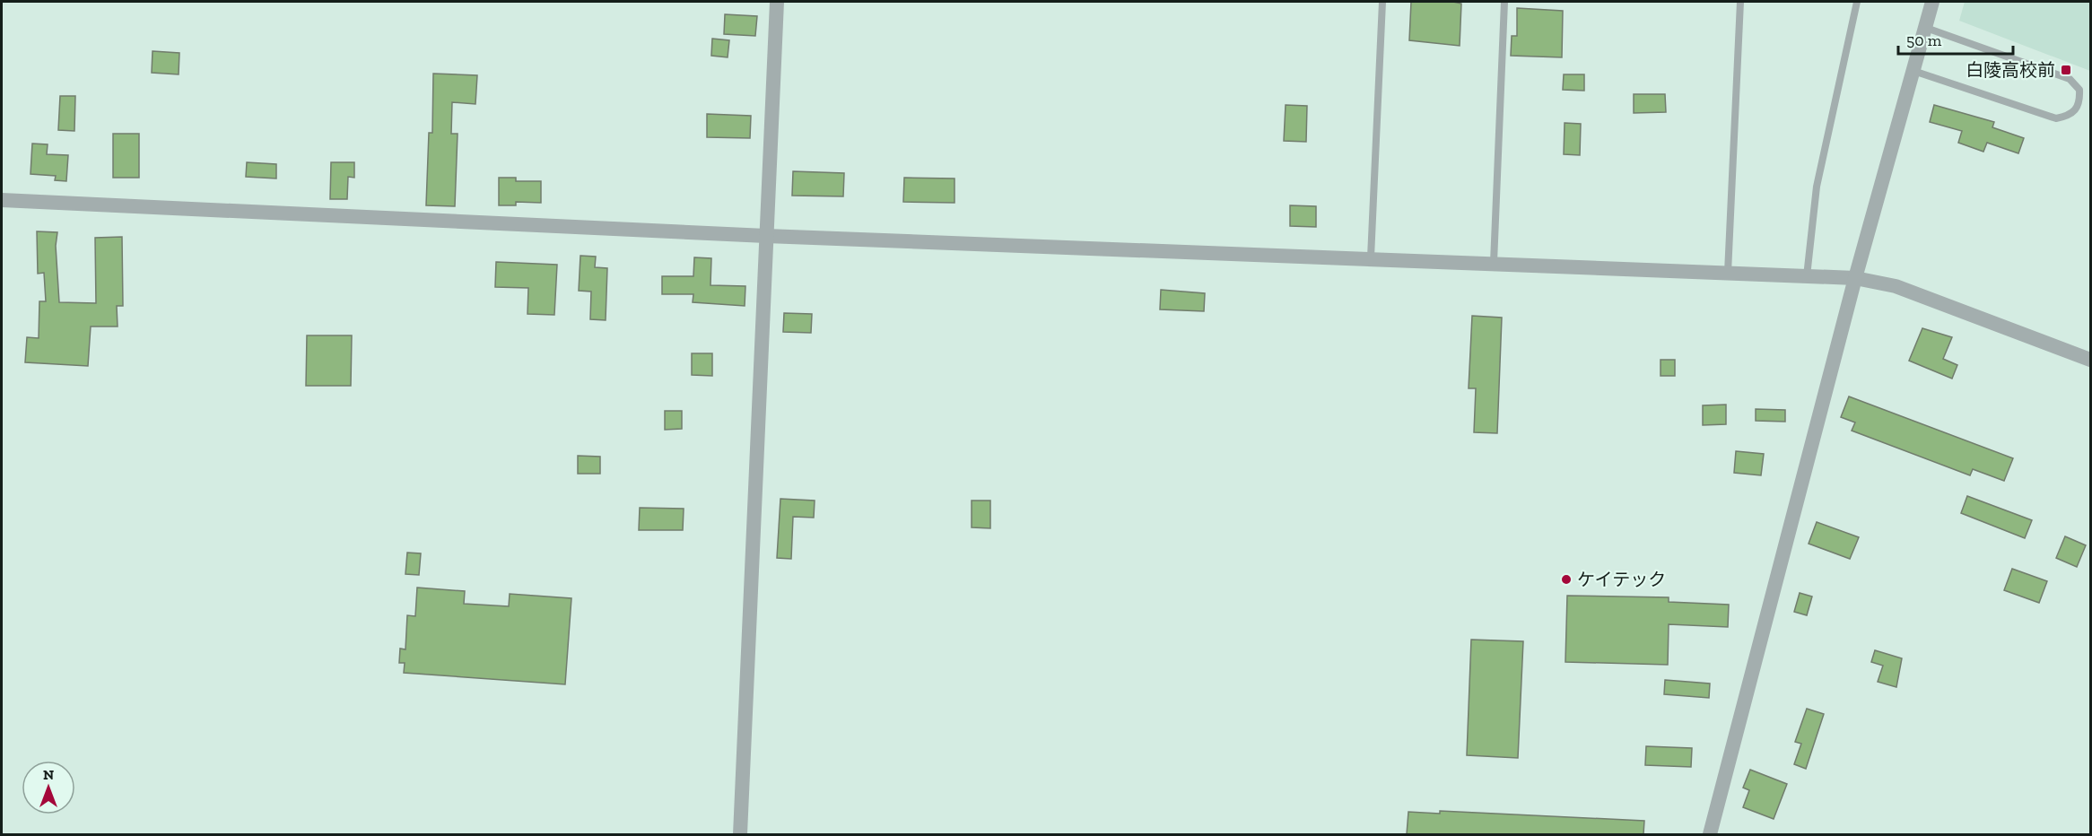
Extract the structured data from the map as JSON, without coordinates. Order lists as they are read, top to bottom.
{
  "places": {
    "transit": ["白陵高校前"],
    "other": ["ケイテック"]
  },
  "scale_bar": "50 m",
  "north": "top"
}
